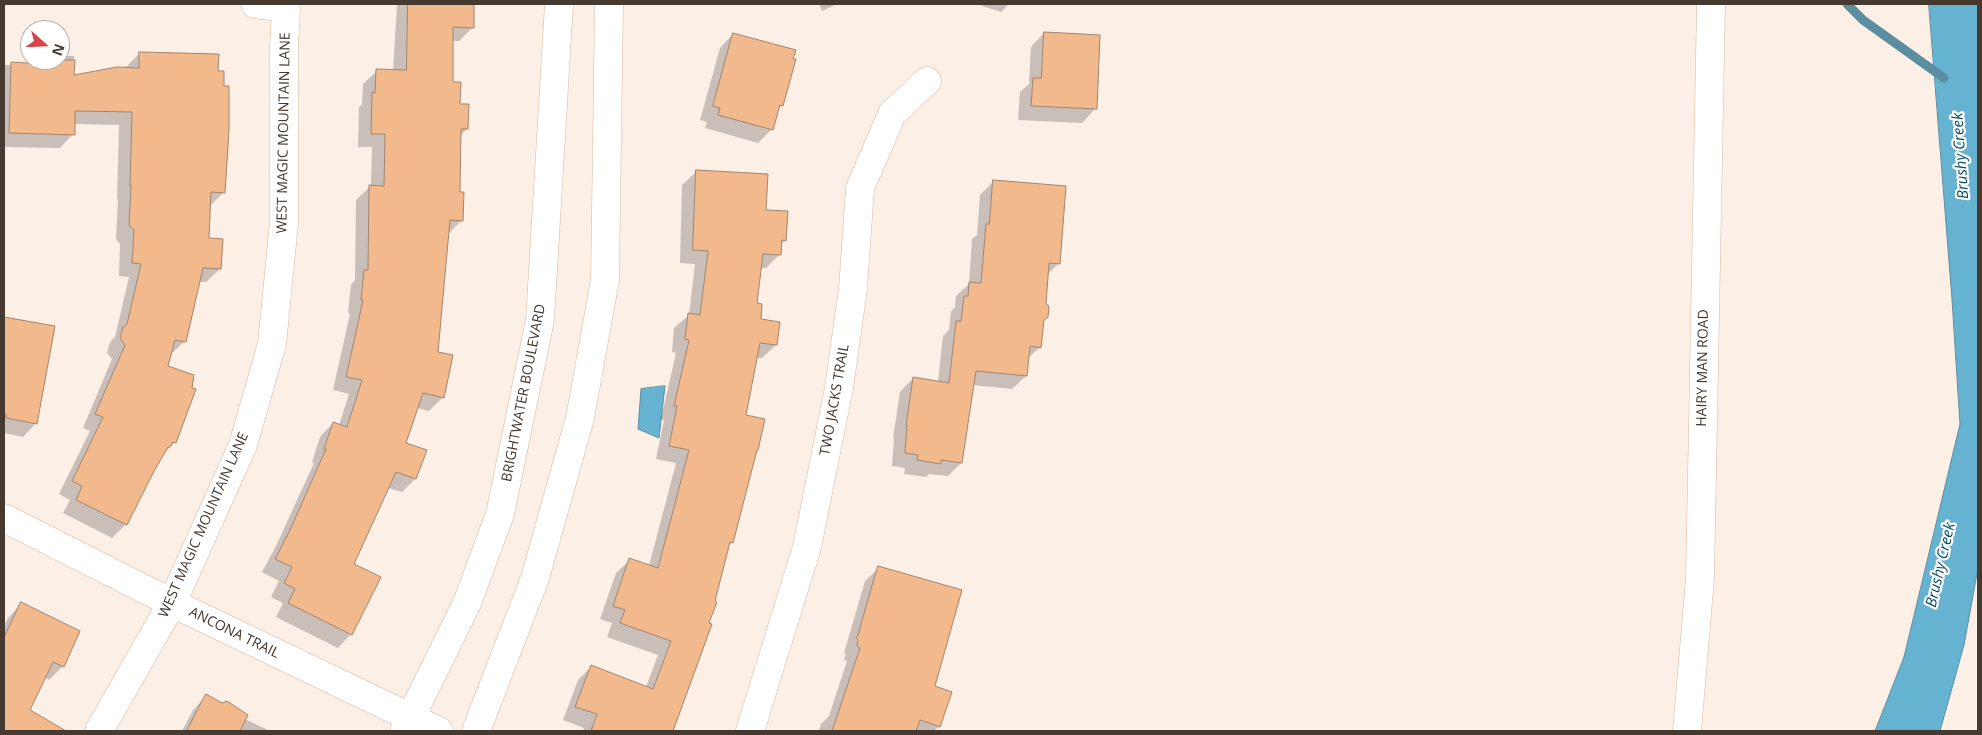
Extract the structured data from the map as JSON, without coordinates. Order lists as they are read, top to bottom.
{
  "streets": {
    "street": [
      "WEST MAGIC MOUNTAIN LANE",
      "HAIRY MAN ROAD",
      "BRIGHTWATER BOULEVARD",
      "TWO JACKS TRAIL",
      "ANCONA TRAIL"
    ]
  },
  "crossings": [
    ["WEST MAGIC MOUNTAIN LANE", "ANCONA TRAIL"],
    ["BRIGHTWATER BOULEVARD", "ANCONA TRAIL"]
  ],
  "water": ["Brushy Creek"],
  "north": "right"
}
